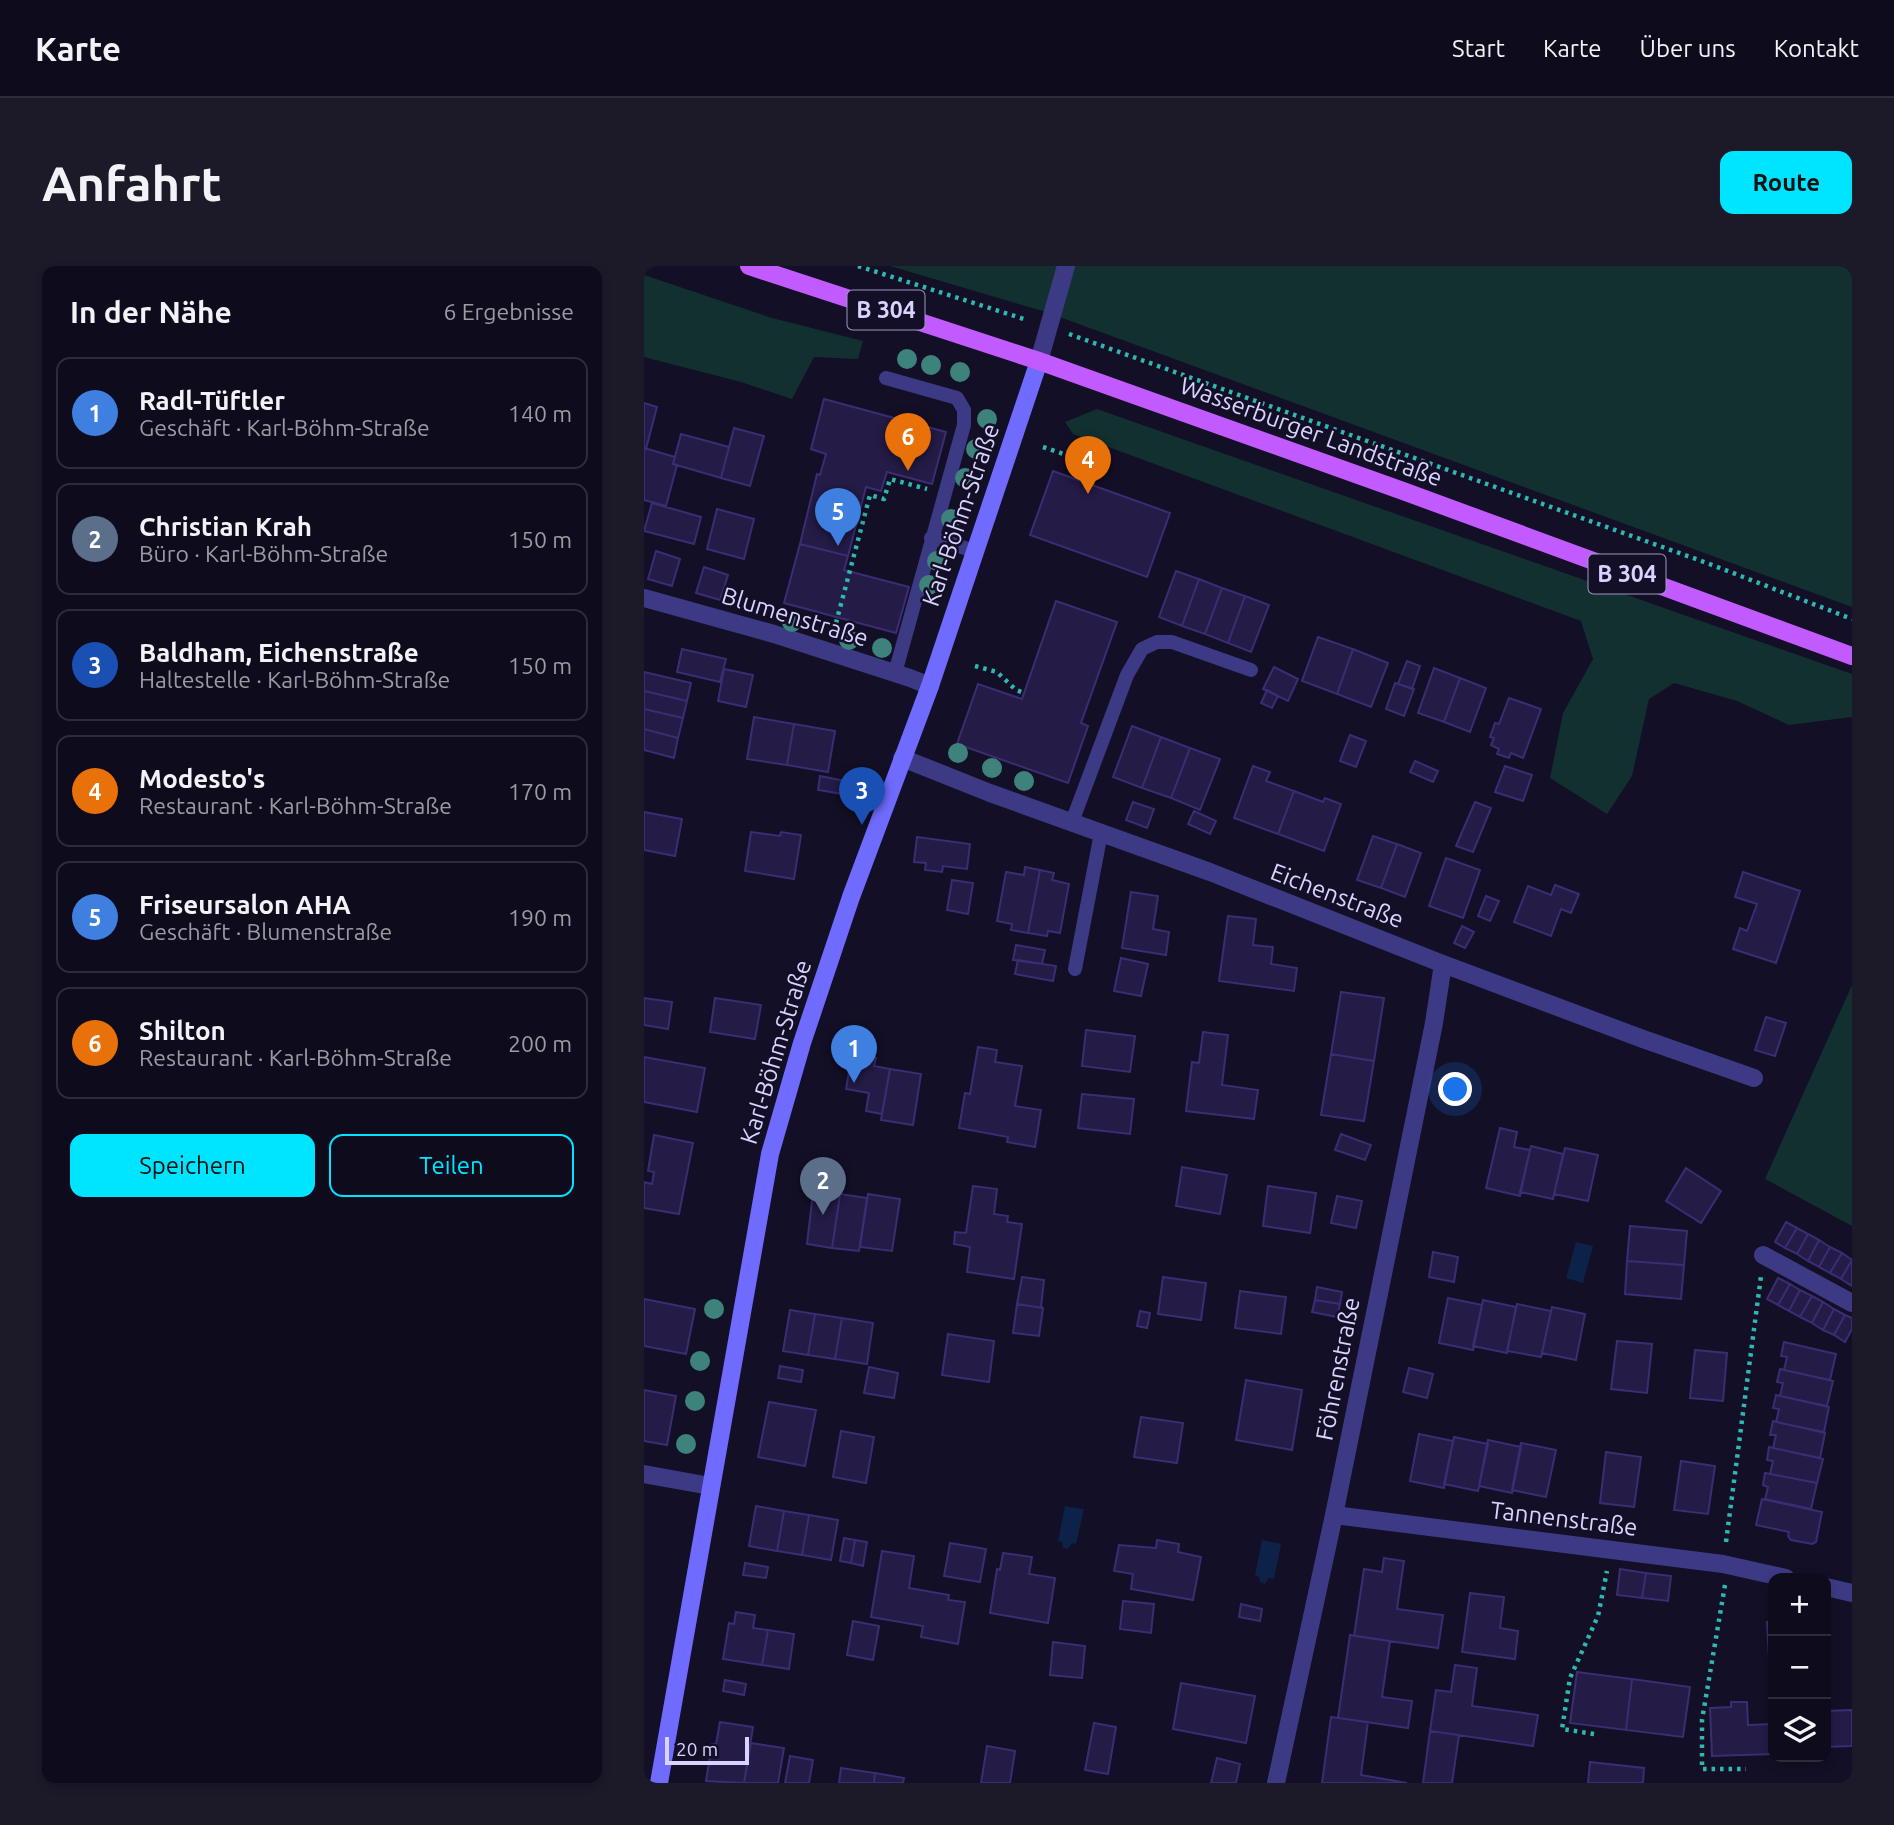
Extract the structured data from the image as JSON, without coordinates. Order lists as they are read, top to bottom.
{
  "streets": {
    "main road": ["B 304", "Wasserburger Landstraße"],
    "street": [
      "Karl-Böhm-Straße",
      "Blumenstraße",
      "Eichenstraße",
      "Föhrenstraße",
      "Tannenstraße"
    ]
  },
  "crossings": [
    ["Wasserburger Landstraße", "Karl-Böhm-Straße"],
    ["Karl-Böhm-Straße", "Blumenstraße"],
    ["Karl-Böhm-Straße", "Eichenstraße"],
    ["Eichenstraße", "Föhrenstraße"],
    ["Föhrenstraße", "Tannenstraße"]
  ],
  "scale_bar": "20 m",
  "page": {
    "header": "Karte",
    "nav": [
      "Start",
      "Karte",
      "Über uns",
      "Kontakt"
    ],
    "buttons": [
      "Route",
      ["Speichern", "Teilen"]
    ],
    "title": "Anfahrt",
    "heading": ["In der Nähe", "6 Ergebnisse"],
    "list": [
      {
        "mark": "1",
        "name": "Radl-Tüftler",
        "note": "Geschäft · Karl-Böhm-Straße",
        "value": "140 m"
      },
      {
        "mark": "2",
        "name": "Christian Krah",
        "note": "Büro · Karl-Böhm-Straße",
        "value": "150 m"
      },
      {
        "mark": "3",
        "name": "Baldham, Eichenstraße",
        "note": "Haltestelle · Karl-Böhm-Straße",
        "value": "150 m"
      },
      {
        "mark": "4",
        "name": "Modesto's",
        "note": "Restaurant · Karl-Böhm-Straße",
        "value": "170 m"
      },
      {
        "mark": "5",
        "name": "Friseursalon AHA",
        "note": "Geschäft · Blumenstraße",
        "value": "190 m"
      },
      {
        "mark": "6",
        "name": "Shilton",
        "note": "Restaurant · Karl-Böhm-Straße",
        "value": "200 m"
      }
    ],
    "pins": [
      "6",
      "4",
      "5",
      "3",
      "1",
      "2"
    ],
    "map_buttons": ["+", "−"],
    "scale": "20 m"
  }
}
